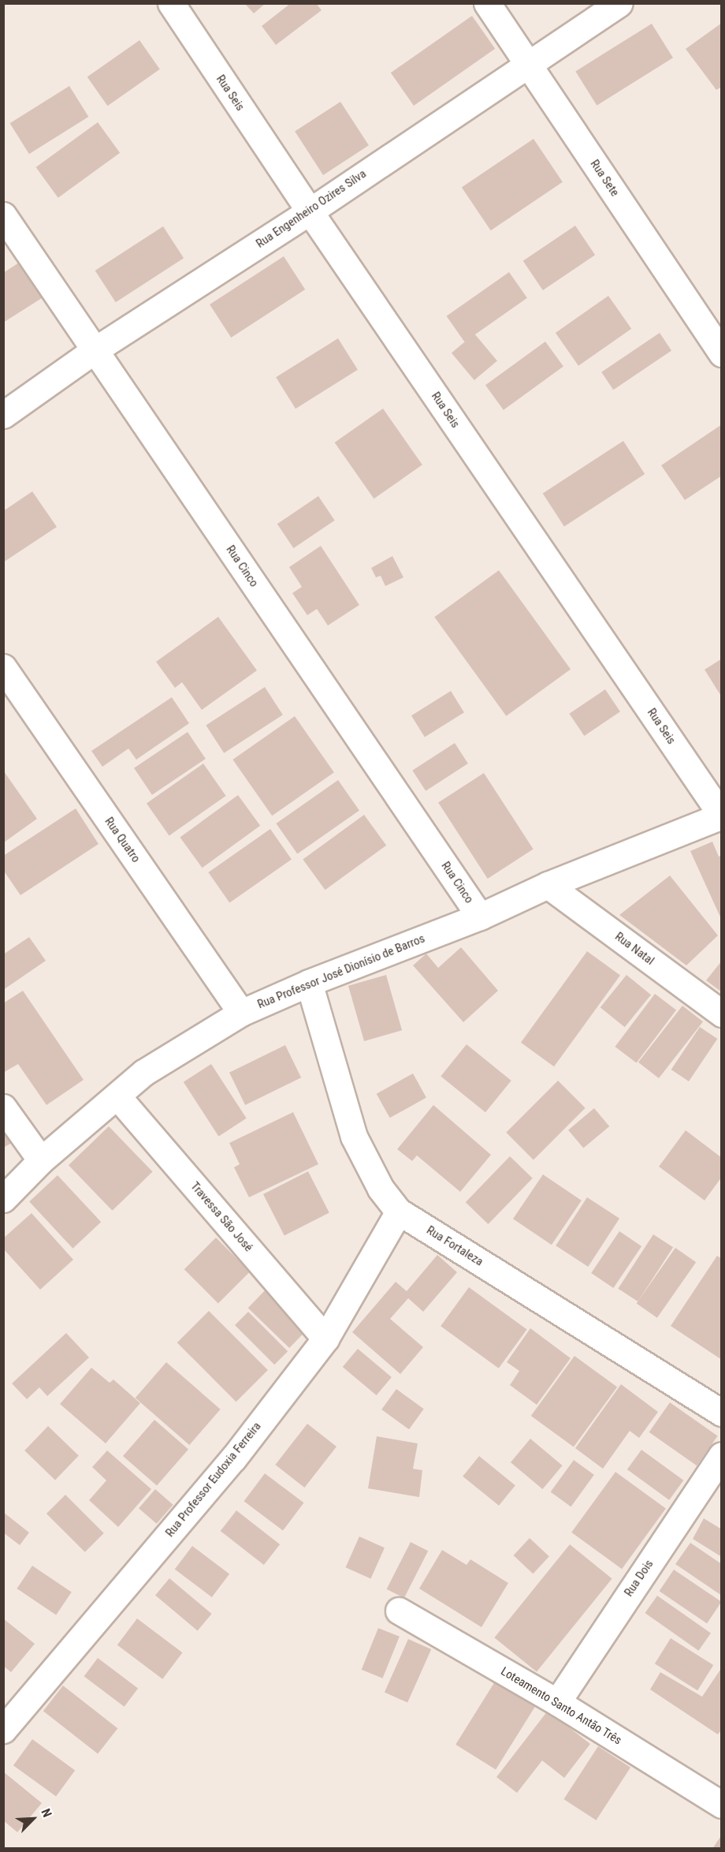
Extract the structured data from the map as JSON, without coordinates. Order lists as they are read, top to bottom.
{
  "streets": {
    "street": [
      "Rua Seis",
      "Rua Sete",
      "Rua Engenheiro Ozires Silva",
      "Rua Cinco",
      "Rua Quatro",
      "Rua Natal",
      "Rua Professor José Dionísio de Barros",
      "Travessa São José",
      "Rua Fortaleza",
      "Rua Professor Eudoxia Ferreira",
      "Rua Dois",
      "Loteamento Santo Antão Três"
    ]
  },
  "crossings": [
    ["Rua Seis", "Rua Engenheiro Ozires Silva"],
    ["Rua Seis", "Rua Professor José Dionísio de Barros"],
    ["Rua Sete", "Rua Engenheiro Ozires Silva"],
    ["Rua Engenheiro Ozires Silva", "Rua Cinco"],
    ["Rua Cinco", "Rua Professor José Dionísio de Barros"],
    ["Rua Quatro", "Rua Professor José Dionísio de Barros"],
    ["Rua Natal", "Rua Professor José Dionísio de Barros"],
    ["Rua Professor José Dionísio de Barros", "Travessa São José"],
    ["Rua Professor José Dionísio de Barros", "Rua Fortaleza"],
    ["Travessa São José", "Rua Professor Eudoxia Ferreira"],
    ["Rua Fortaleza", "Rua Professor Eudoxia Ferreira"],
    ["Rua Dois", "Loteamento Santo Antão Três"]
  ],
  "north": "top right"
}
